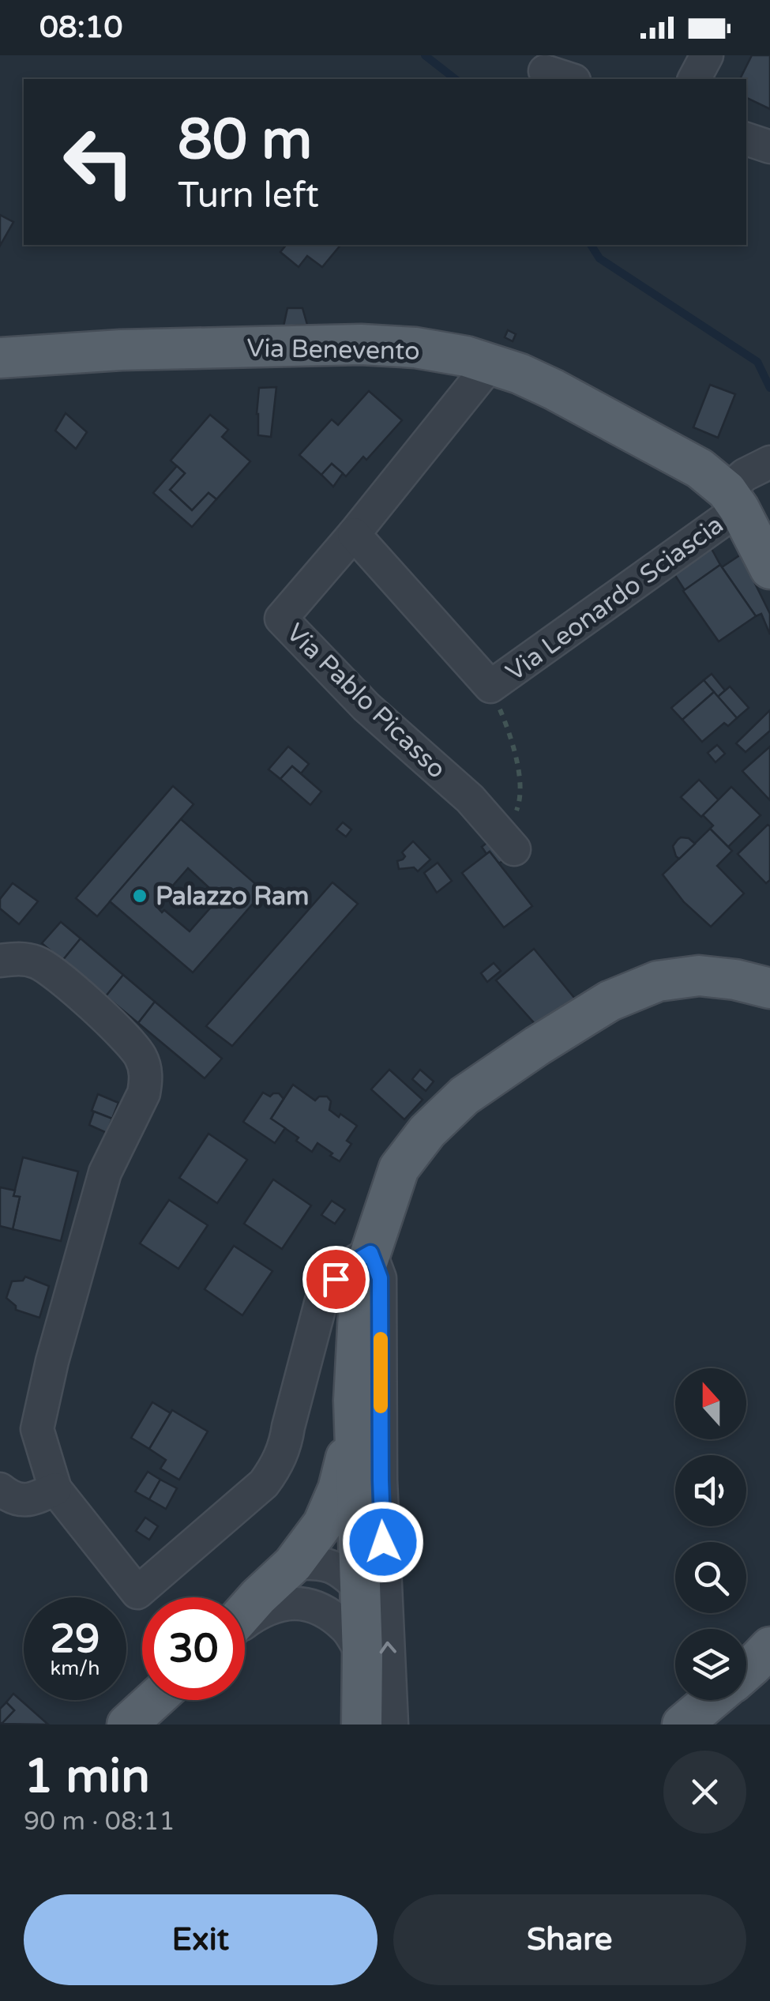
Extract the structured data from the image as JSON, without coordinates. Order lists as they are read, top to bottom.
{
  "streets": {
    "main road": ["Via Benevento"],
    "street": ["Via Leonardo Sciascia", "Via Pablo Picasso"]
  },
  "crossings": [
    ["Via Benevento", "Via Leonardo Sciascia"],
    ["Via Benevento", "Via Pablo Picasso"]
  ],
  "places": ["Palazzo Ram"],
  "north": "top",
  "page": {
    "status": "08:10",
    "turn": ["80 m", "Turn left"],
    "speed": "29 km/h",
    "limit": "30",
    "heading": ["1 min", "90 m · 08:11"],
    "buttons": ["Exit", "Share"]
  }
}
